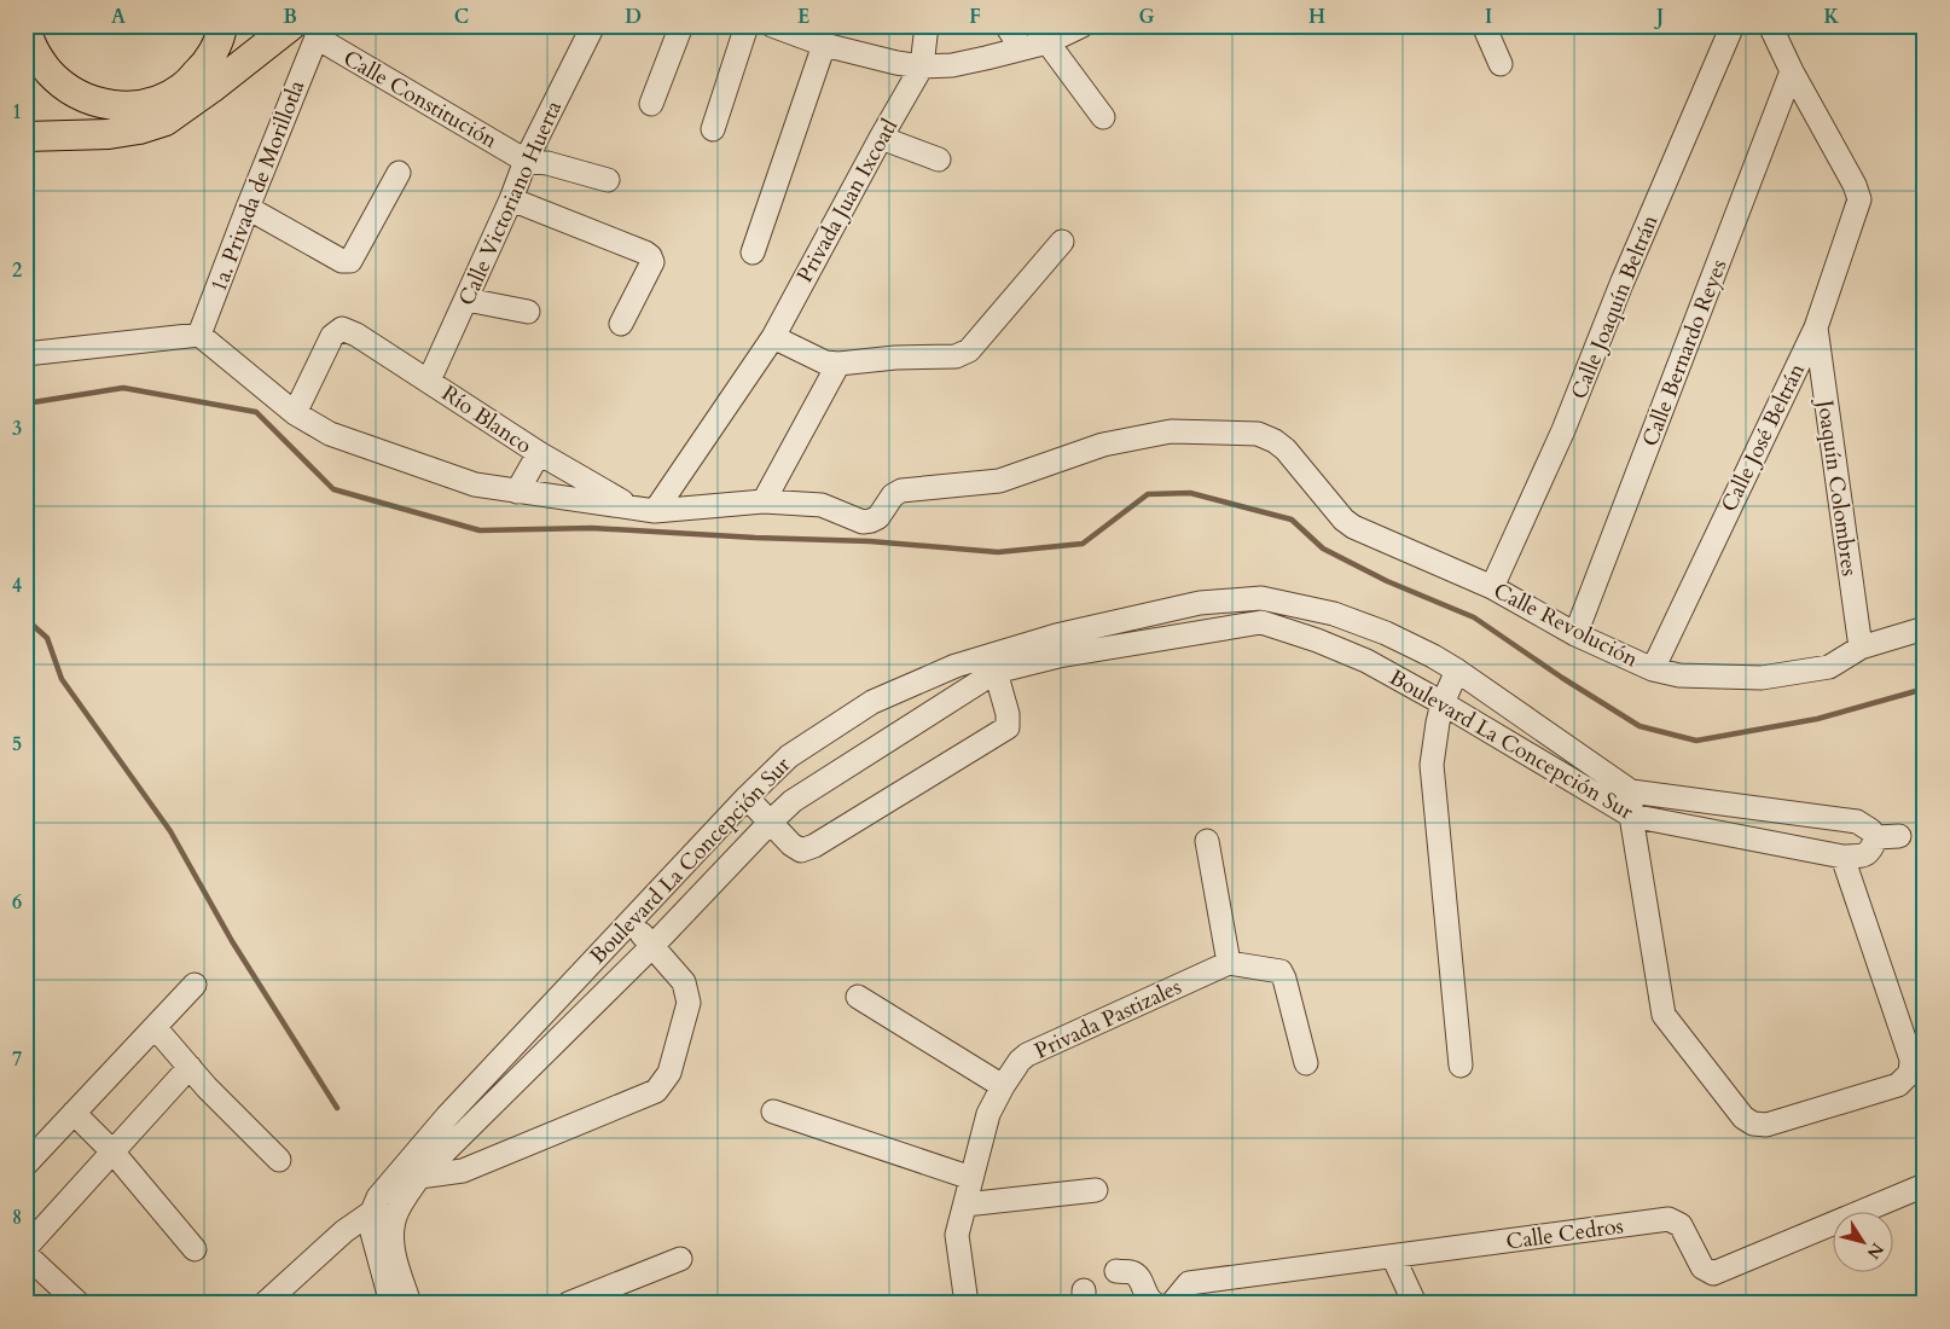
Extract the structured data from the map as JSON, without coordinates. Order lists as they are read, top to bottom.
{
  "streets": {
    "street": [
      "Calle Constitución",
      "1a. Privada de Morillotla",
      "Privada Juan Ixcoatl",
      "Calle Victoriano Huerta",
      "Calle Joaquín Beltrán",
      "Calle Bernardo Reyes",
      "Río Blanco",
      "Calle José Beltrán",
      "Joaquín Colombres",
      "Calle Revolución",
      "Boulevard La Concepción Sur",
      "Privada Pastizales",
      "Calle Cedros"
    ]
  },
  "crossings": [
    ["Calle Constitución", "1a. Privada de Morillotla"],
    ["Calle Constitución", "Calle Victoriano Huerta"],
    ["Privada Juan Ixcoatl", "Río Blanco"],
    ["Calle Victoriano Huerta", "Río Blanco"],
    ["Calle Joaquín Beltrán", "Calle Revolución"],
    ["Calle Bernardo Reyes", "Calle José Beltrán"],
    ["Calle Bernardo Reyes", "Calle Revolución"],
    ["Calle José Beltrán", "Joaquín Colombres"],
    ["Calle José Beltrán", "Calle Revolución"],
    ["Joaquín Colombres", "Calle Revolución"]
  ],
  "north": "bottom right",
  "grid": {
    "columns": [
      "A",
      "B",
      "C",
      "D",
      "E",
      "F",
      "G",
      "H",
      "I",
      "J",
      "K"
    ],
    "rows": [
      "1",
      "2",
      "3",
      "4",
      "5",
      "6",
      "7",
      "8"
    ]
  }
}
